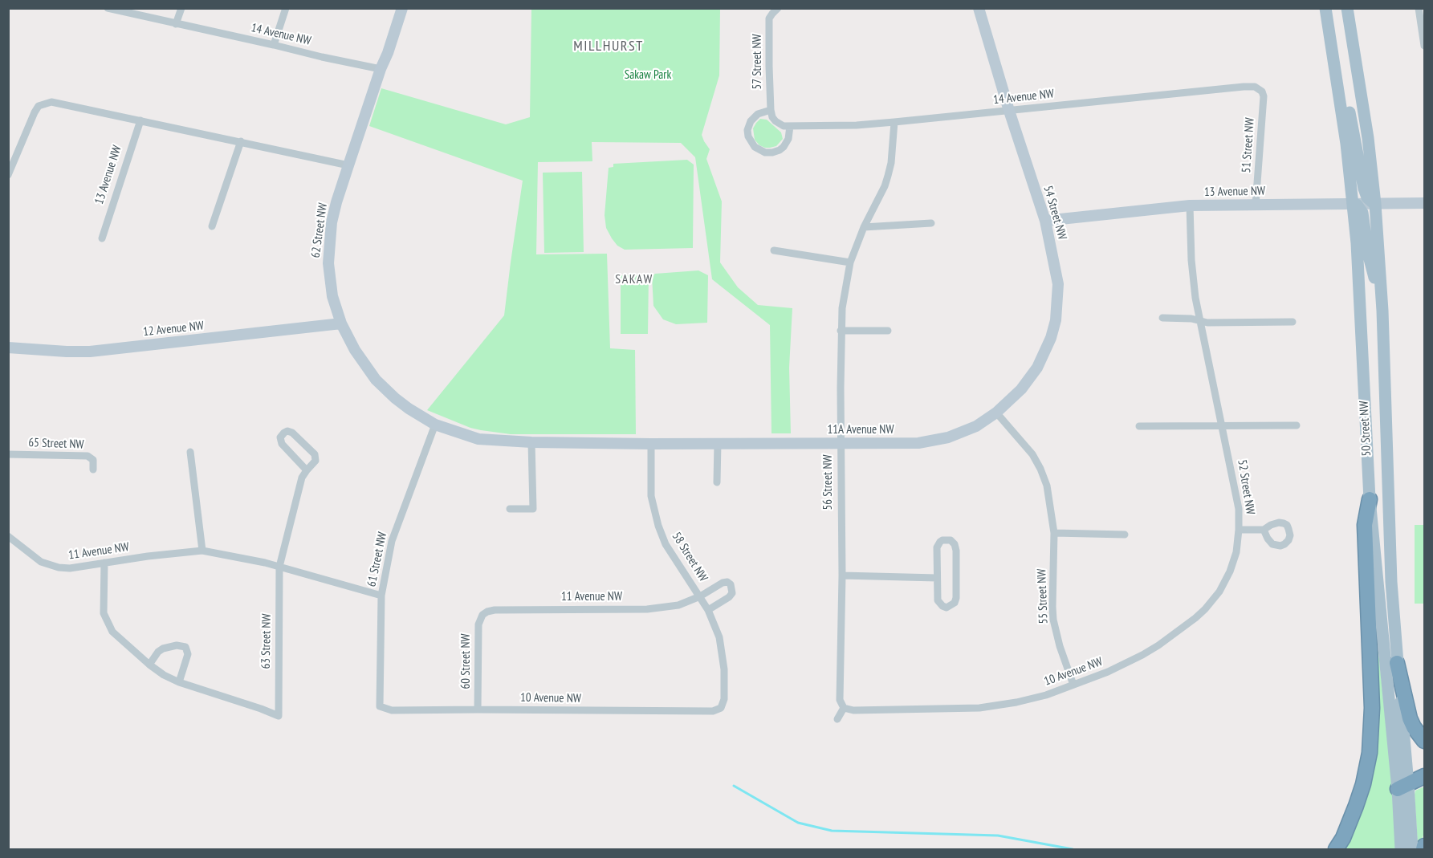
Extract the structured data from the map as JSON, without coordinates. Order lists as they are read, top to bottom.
{
  "streets": {
    "main road": ["50 Street NW"],
    "street": [
      "14 Avenue NW",
      "57 Street NW",
      "51 Street NW",
      "13 Avenue NW",
      "54 Street NW",
      "62 Street NW",
      "12 Avenue NW",
      "11A Avenue NW",
      "65 Street NW",
      "56 Street NW",
      "52 Street NW",
      "11 Avenue NW",
      "58 Street NW",
      "61 Street NW",
      "55 Street NW",
      "63 Street NW",
      "60 Street NW",
      "10 Avenue NW"
    ]
  },
  "crossings": [
    ["14 Avenue NW", "57 Street NW"],
    ["14 Avenue NW", "51 Street NW"],
    ["14 Avenue NW", "54 Street NW"],
    ["14 Avenue NW", "62 Street NW"],
    ["14 Avenue NW", "56 Street NW"],
    ["51 Street NW", "13 Avenue NW"],
    ["13 Avenue NW", "54 Street NW"],
    ["13 Avenue NW", "50 Street NW"],
    ["13 Avenue NW", "52 Street NW"],
    ["54 Street NW", "11A Avenue NW"],
    ["54 Street NW", "55 Street NW"],
    ["62 Street NW", "12 Avenue NW"],
    ["62 Street NW", "11A Avenue NW"],
    ["62 Street NW", "61 Street NW"],
    ["11A Avenue NW", "56 Street NW"],
    ["11A Avenue NW", "58 Street NW"],
    ["11A Avenue NW", "61 Street NW"],
    ["11A Avenue NW", "55 Street NW"],
    ["56 Street NW", "10 Avenue NW"],
    ["52 Street NW", "10 Avenue NW"],
    ["11 Avenue NW", "58 Street NW"],
    ["11 Avenue NW", "61 Street NW"],
    ["11 Avenue NW", "63 Street NW"],
    ["11 Avenue NW", "60 Street NW"],
    ["58 Street NW", "10 Avenue NW"],
    ["61 Street NW", "10 Avenue NW"],
    ["55 Street NW", "10 Avenue NW"],
    ["60 Street NW", "10 Avenue NW"]
  ],
  "districts": ["MILLHURST", "SAKAW"],
  "parks": ["Sakaw Park"]
}
